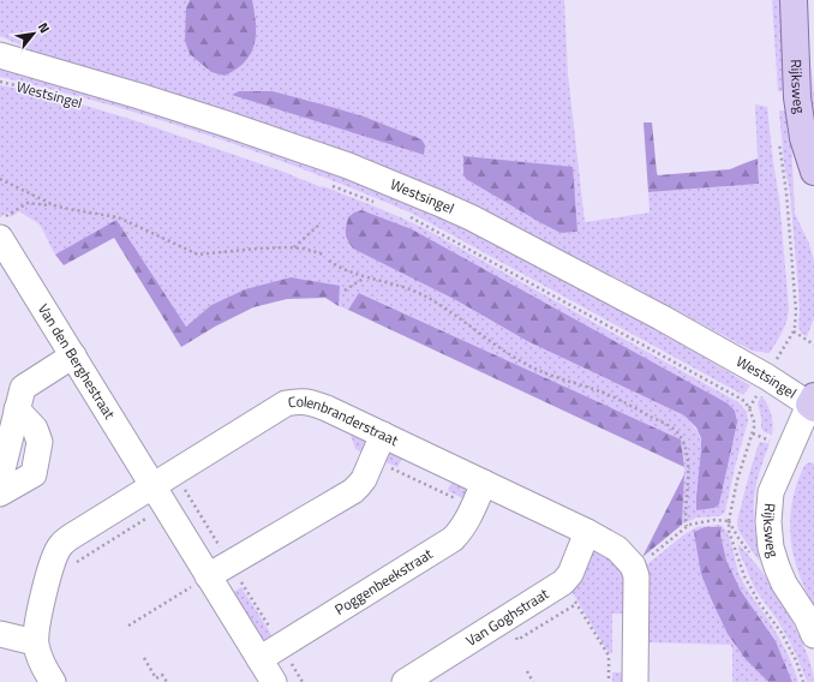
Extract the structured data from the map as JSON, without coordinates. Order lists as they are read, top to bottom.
{
  "streets": {
    "main road": ["Rijksweg"],
    "street": [
      "Westsingel",
      "Van den Berghestraat",
      "Colenbranderstraat",
      "Poggenbeekstraat",
      "Van Goghstraat"
    ]
  },
  "crossings": [
    ["Rijksweg", "Westsingel"],
    ["Van den Berghestraat", "Colenbranderstraat"],
    ["Van den Berghestraat", "Poggenbeekstraat"],
    ["Colenbranderstraat", "Poggenbeekstraat"],
    ["Colenbranderstraat", "Van Goghstraat"]
  ],
  "north": "top right"
}
